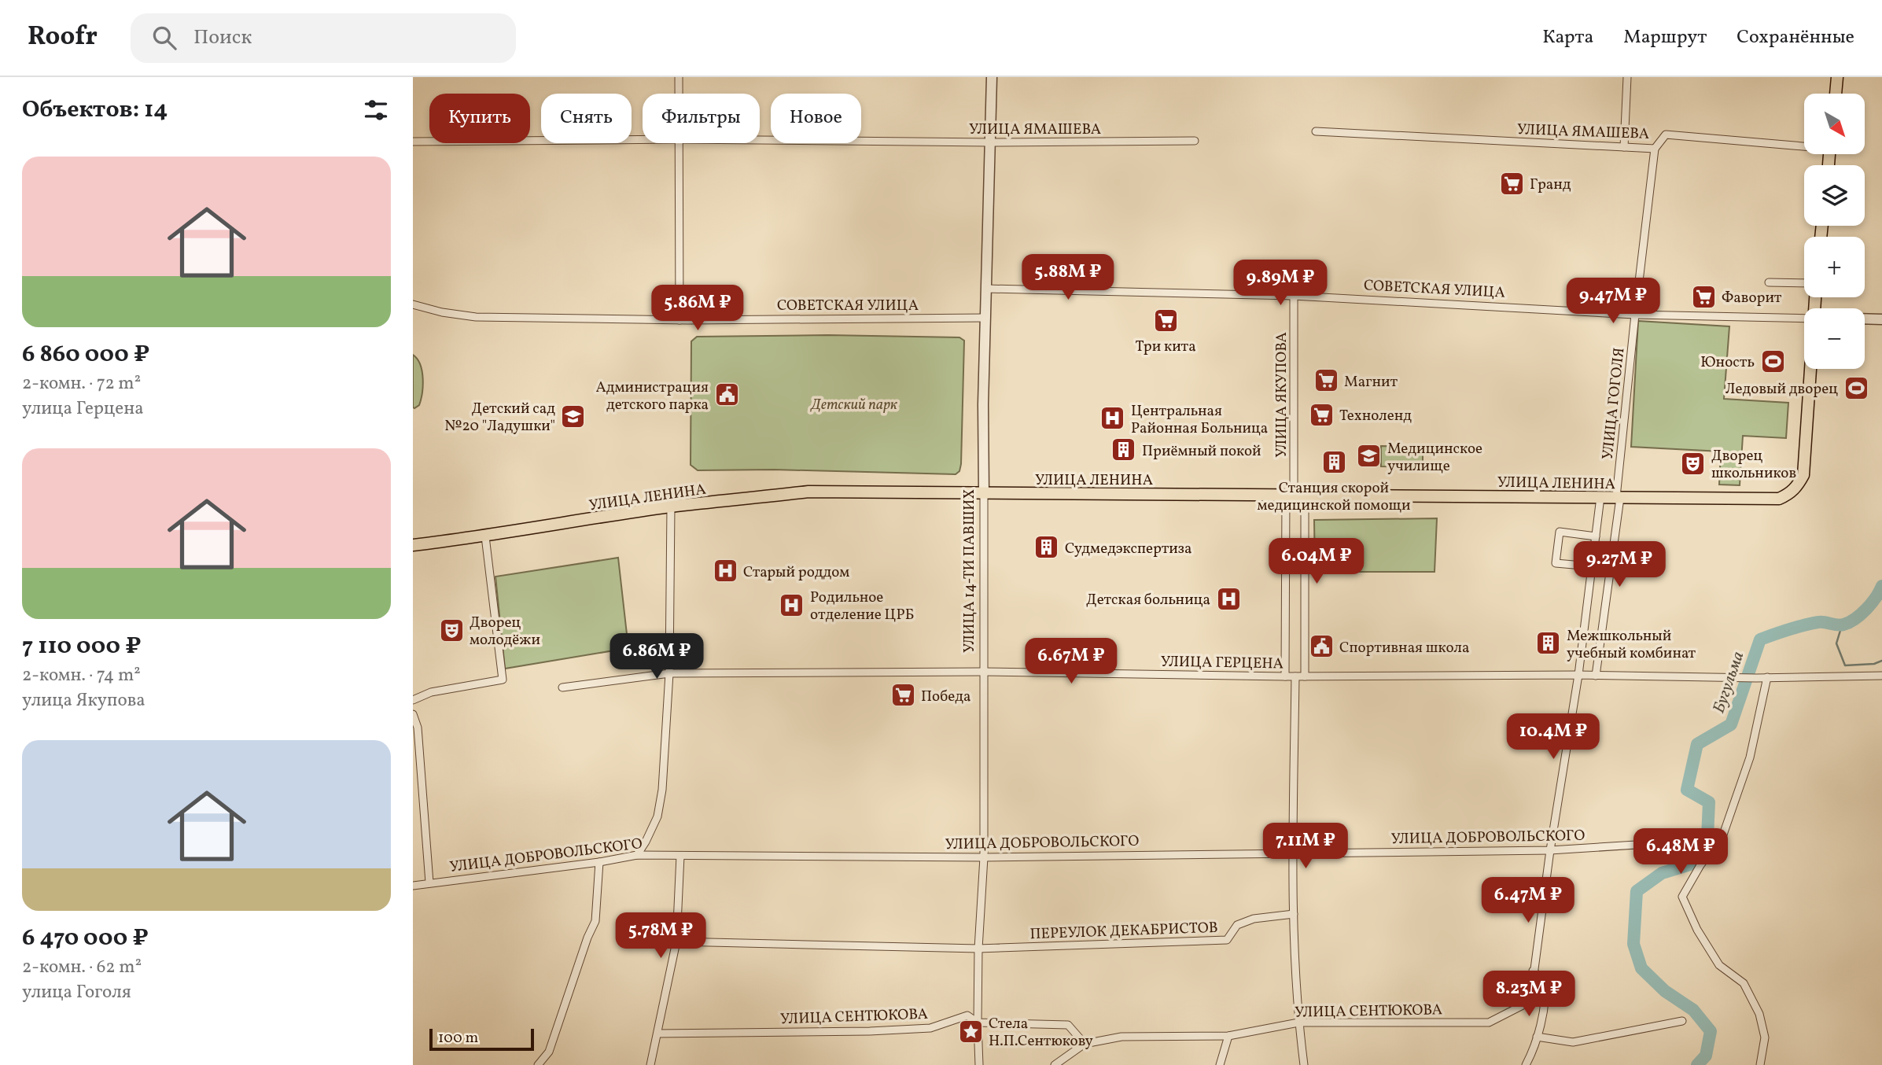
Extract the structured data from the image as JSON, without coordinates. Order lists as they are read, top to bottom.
{
  "streets": {
    "main road": ["УЛИЦА ЛЕНИНА"],
    "street": [
      "УЛИЦА ЯМАШЕВА",
      "СОВЕТСКАЯ УЛИЦА",
      "УЛИЦА ЯКУПОВА",
      "УЛИЦА ГОГОЛЯ",
      "УЛИЦА 14-ТИ ПАВШИХ",
      "УЛИЦА ГЕРЦЕНА",
      "УЛИЦА ДОБРОВОЛЬСКОГО",
      "ПЕРЕУЛОК ДЕКАБРИСТОВ",
      "УЛИЦА СЕНТЮКОВА"
    ]
  },
  "crossings": [
    ["УЛИЦА ЯМАШЕВА", "УЛИЦА ГОГОЛЯ"],
    ["УЛИЦА ЯМАШЕВА", "УЛИЦА 14-ТИ ПАВШИХ"],
    ["СОВЕТСКАЯ УЛИЦА", "УЛИЦА ЯКУПОВА"],
    ["СОВЕТСКАЯ УЛИЦА", "УЛИЦА ГОГОЛЯ"],
    ["СОВЕТСКАЯ УЛИЦА", "УЛИЦА 14-ТИ ПАВШИХ"],
    ["УЛИЦА ЯКУПОВА", "УЛИЦА ЛЕНИНА"],
    ["УЛИЦА ГОГОЛЯ", "УЛИЦА ЛЕНИНА"],
    ["УЛИЦА ГОГОЛЯ", "УЛИЦА ГЕРЦЕНА"],
    ["УЛИЦА ЛЕНИНА", "УЛИЦА 14-ТИ ПАВШИХ"],
    ["УЛИЦА 14-ТИ ПАВШИХ", "УЛИЦА ГЕРЦЕНА"],
    ["УЛИЦА 14-ТИ ПАВШИХ", "УЛИЦА ДОБРОВОЛЬСКОГО"],
    ["УЛИЦА 14-ТИ ПАВШИХ", "ПЕРЕУЛОК ДЕКАБРИСТОВ"],
    ["УЛИЦА 14-ТИ ПАВШИХ", "УЛИЦА СЕНТЮКОВА"]
  ],
  "water": ["Бугульма"],
  "parks": ["Детский парк"],
  "places": {
    "supermarket": [
      "Гранд",
      "Фаворит",
      "Три кита",
      "Магнит",
      "Техноленд",
      "Победа"
    ],
    "sports": ["Юность", "Ледовый дворец"],
    "public building": ["Администрация детского парка", "Спортивная школа"],
    "school or university": ["Детский сад №20 \"Ладушки\"", "Медицинское училище"],
    "hospital": [
      "Центральная Районная Больница",
      "Старый роддом",
      "Детская больница",
      "Родильное отделение ЦРБ"
    ],
    "building": [
      "Приёмный покой",
      "Станция скорой медицинской помощи",
      "Судмедэкспертиза",
      "Межшкольный учебный комбинат"
    ],
    "theatre": ["Дворец школьников", "Дворец молодёжи"],
    "place": ["Стела Н.П.Сентюкову"]
  },
  "scale_bar": "100 m",
  "north": "bottom right",
  "page": {
    "header": "Roofr",
    "search": "Поиск",
    "nav": ["Карта", "Маршрут", "Сохранённые"],
    "heading": "Объектов: 14",
    "map_buttons": ["+", "−"],
    "chip": [
      "Купить",
      "Снять",
      "Фильтры",
      "Новое"
    ],
    "list": [
      {
        "name": "6 860 000 ₽",
        "note": "2-комн. · 72 m² · улица Герцена"
      },
      {
        "name": "7 110 000 ₽",
        "note": "2-комн. · 74 m² · улица Якупова"
      },
      {
        "name": "6 470 000 ₽",
        "note": "2-комн. · 62 m² · улица Гоголя"
      }
    ],
    "price": [
      "5.88M ₽",
      "9.89M ₽",
      "9.47M ₽",
      "5.86M ₽",
      "6.04M ₽",
      "9.27M ₽",
      "6.86M ₽",
      "6.67M ₽",
      "10.4M ₽",
      "7.11M ₽",
      "6.48M ₽",
      "6.47M ₽",
      "5.78M ₽",
      "8.23M ₽"
    ],
    "scale": "100 m"
  }
}
